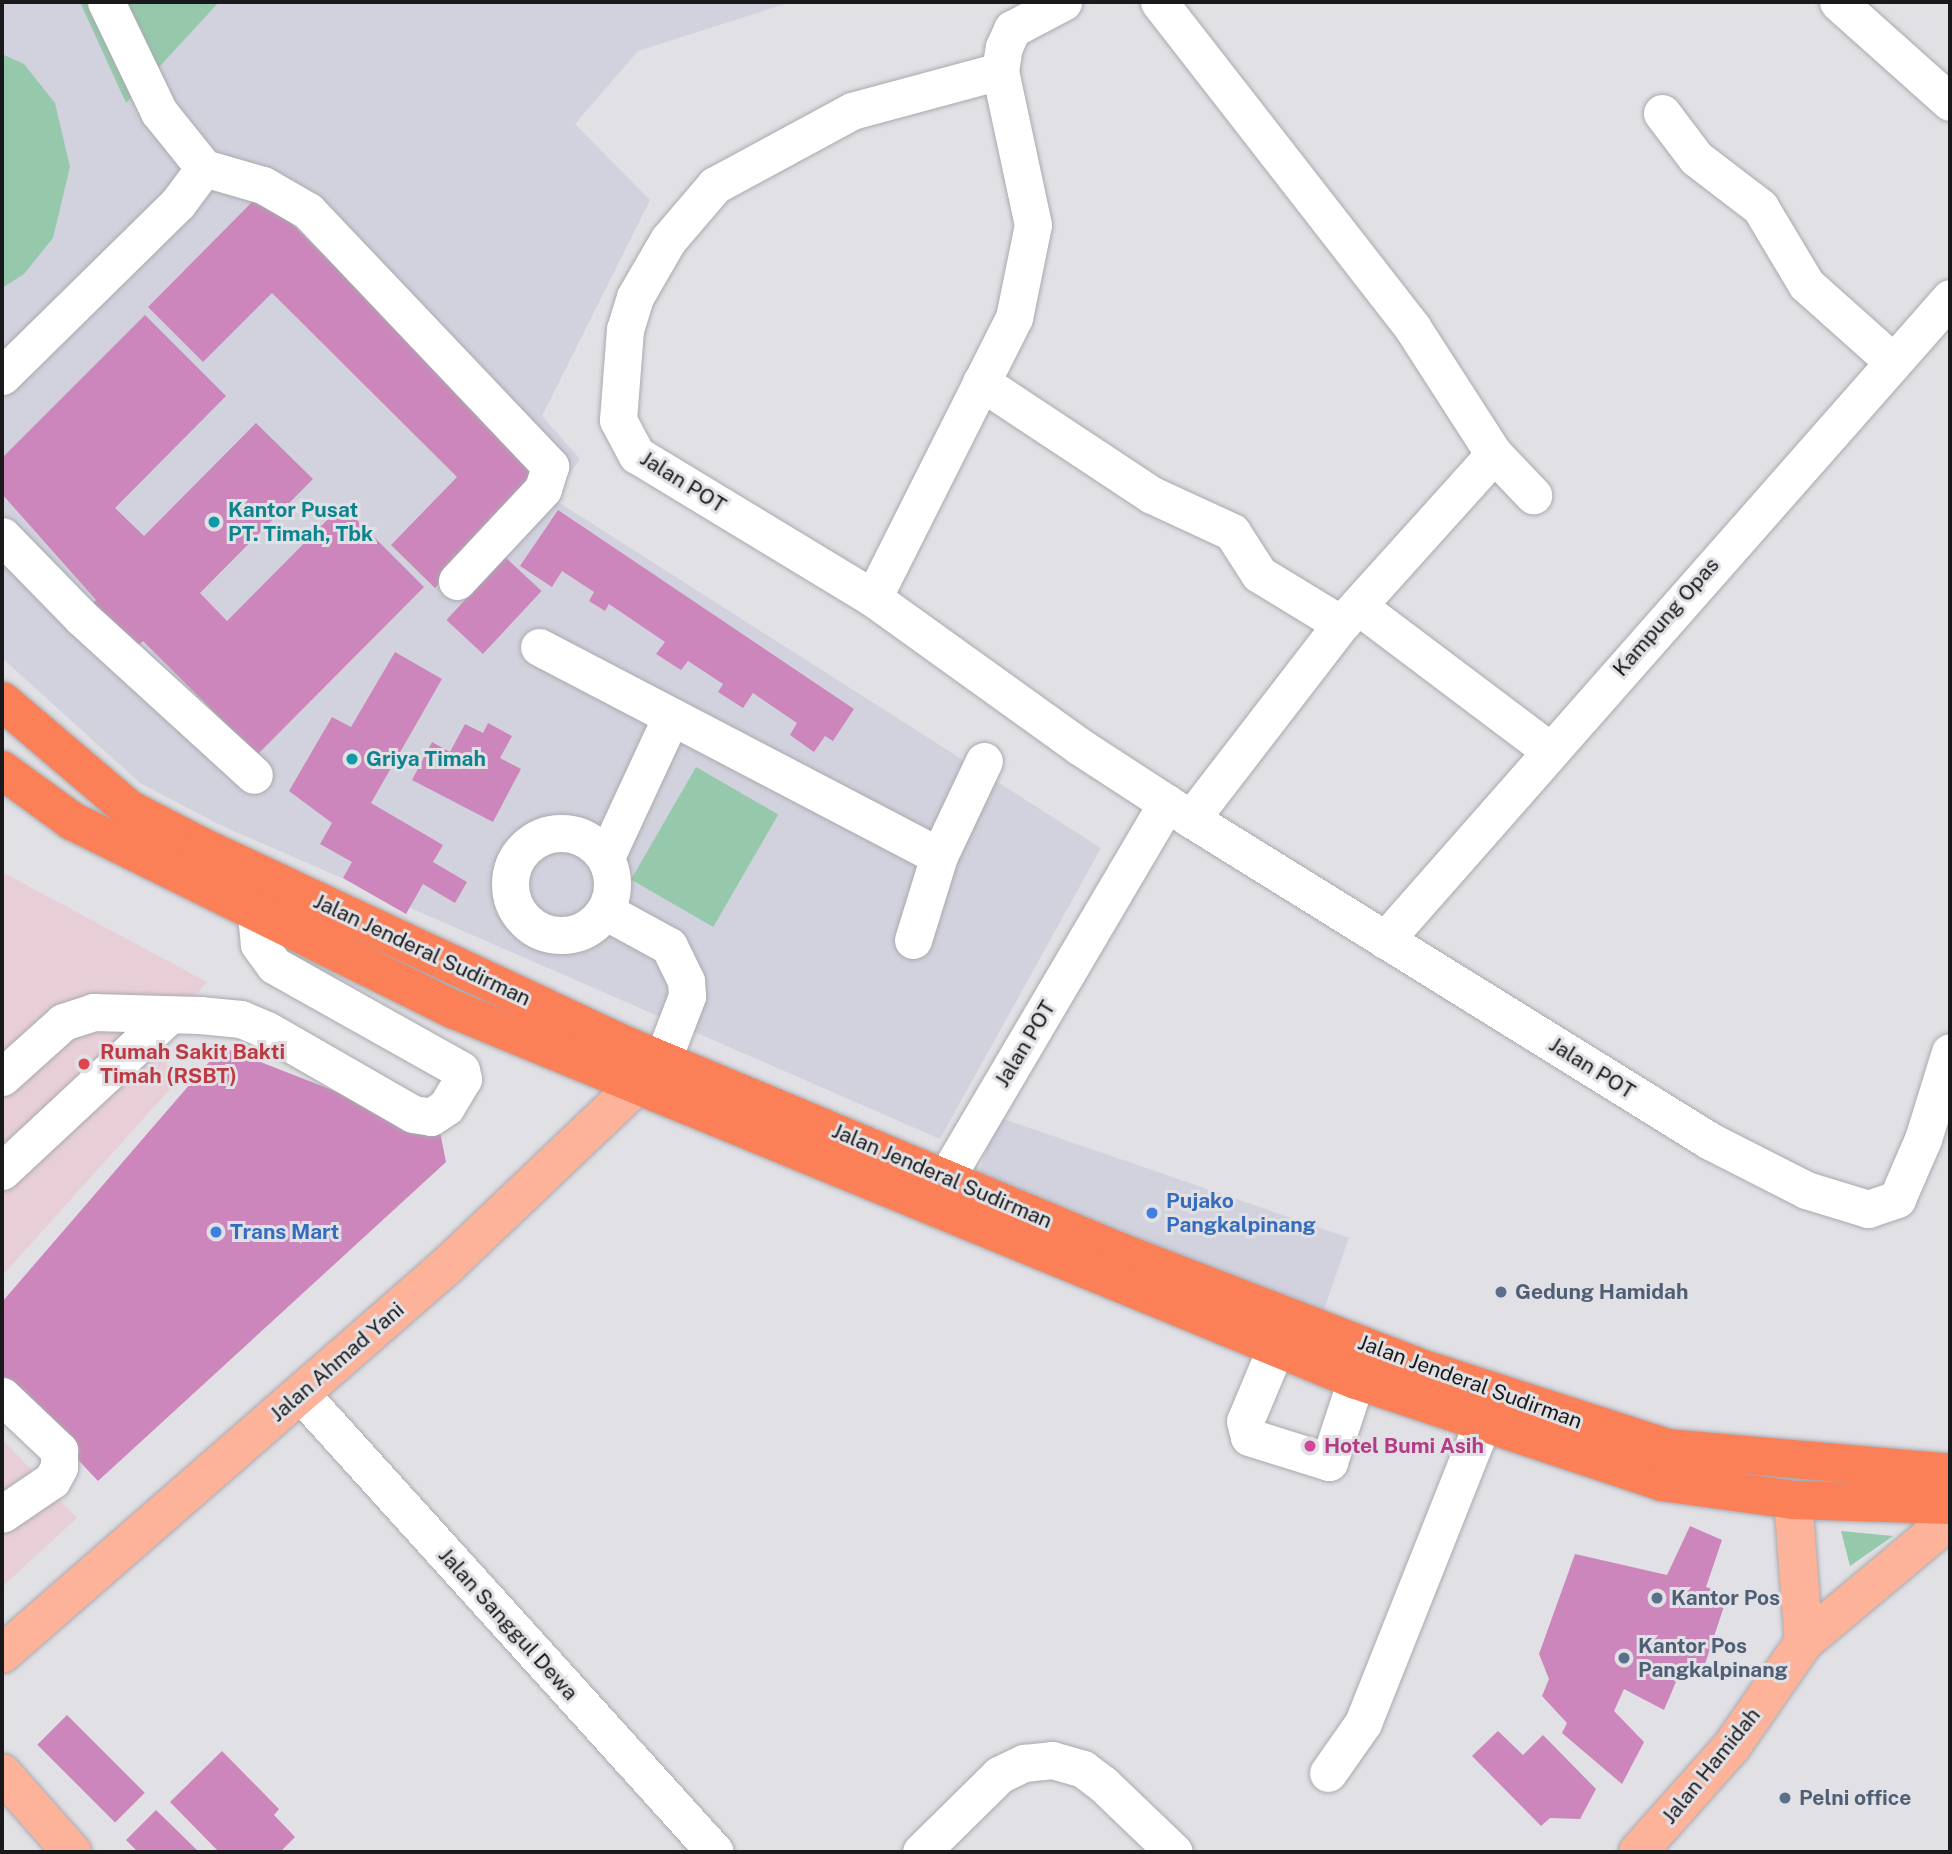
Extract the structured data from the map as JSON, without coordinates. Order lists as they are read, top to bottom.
{
  "streets": {
    "highway": ["Jalan Jenderal Sudirman"],
    "main road": ["Jalan Ahmad Yani", "Jalan Hamidah"],
    "street": ["Jalan POT", "Kampung Opas", "Jalan Sanggul Dewa"]
  },
  "crossings": [
    ["Jalan POT", "Kampung Opas"],
    ["Jalan POT", "Jalan Jenderal Sudirman"],
    ["Jalan Jenderal Sudirman", "Jalan Ahmad Yani"],
    ["Jalan Ahmad Yani", "Jalan Sanggul Dewa"]
  ],
  "places": [
    "Kantor Pusat PT. Timah, Tbk",
    "Griya Timah",
    "Rumah Sakit Bakti Timah (RSBT)",
    "Pujako Pangkalpinang",
    "Trans Mart",
    "Gedung Hamidah",
    "Hotel Bumi Asih",
    "Kantor Pos",
    "Kantor Pos Pangkalpinang",
    "Pelni office"
  ]
}
